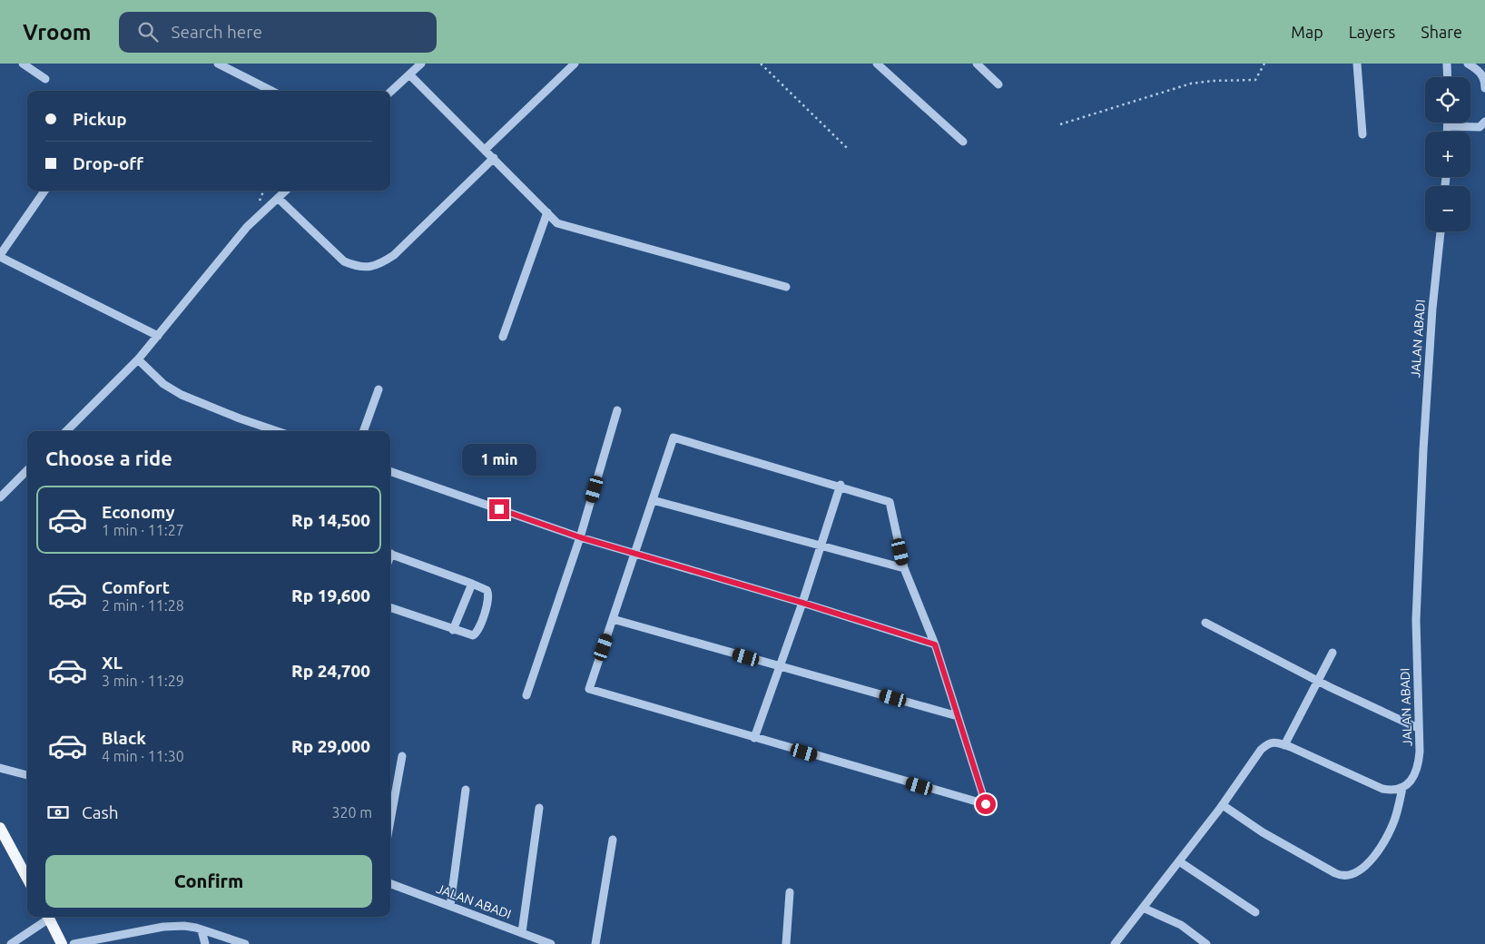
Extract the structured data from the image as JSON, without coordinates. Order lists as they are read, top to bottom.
{
  "streets": {
    "street": ["JALAN ABADI"]
  },
  "page": {
    "header": "Vroom",
    "search": "Search here",
    "nav": ["Map", "Layers", "Share"],
    "map_buttons": ["+", "−"],
    "banner": ["Pickup", "Drop-off"],
    "heading": "Choose a ride",
    "bubble": "1 min",
    "list": [
      {
        "name": "Economy",
        "note": "1 min · 11:27",
        "value": "Rp 14,500"
      },
      {
        "name": "Comfort",
        "note": "2 min · 11:28",
        "value": "Rp 19,600"
      },
      {
        "name": "XL",
        "note": "3 min · 11:29",
        "value": "Rp 24,700"
      },
      {
        "name": "Black",
        "note": "4 min · 11:30",
        "value": "Rp 29,000"
      }
    ],
    "pay": ["Cash", "320 m"],
    "buttons": "Confirm"
  }
}
